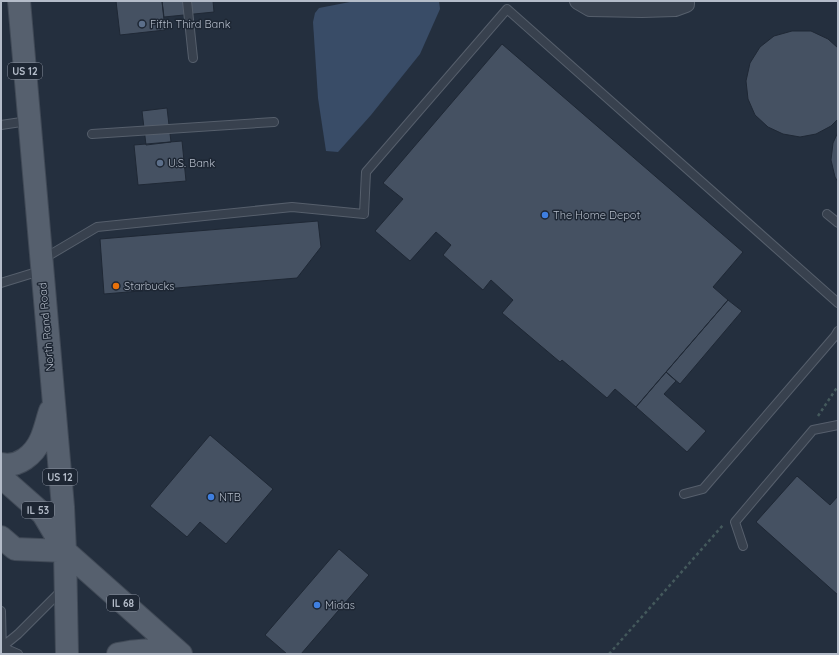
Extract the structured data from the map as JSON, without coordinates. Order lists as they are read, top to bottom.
{
  "streets": {
    "main road": [
      "US 12",
      "North Rand Road",
      "IL 53",
      "IL 68"
    ]
  },
  "crossings": [
    ["North Rand Road", "IL 53"],
    ["North Rand Road", "IL 68"],
    ["IL 53", "IL 68"]
  ],
  "places": [
    "Fifth Third Bank",
    "U.S. Bank",
    "The Home Depot",
    "Starbucks",
    "NTB",
    "Midas"
  ]
}
